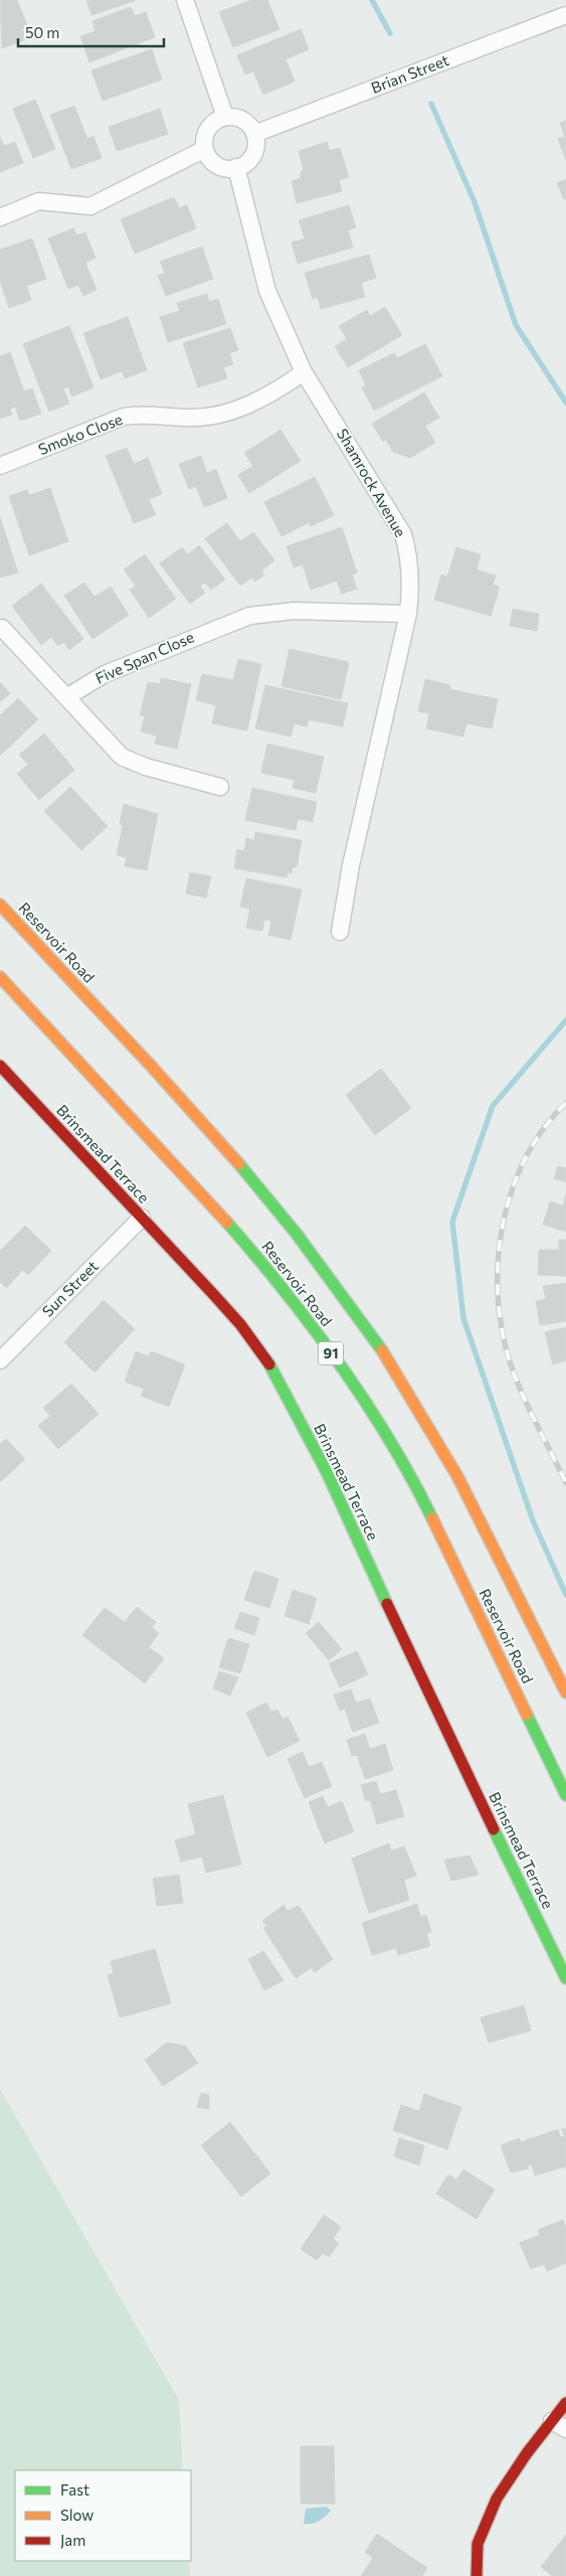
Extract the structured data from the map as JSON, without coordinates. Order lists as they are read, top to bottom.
{
  "streets": {
    "main road": ["Reservoir Road", "Brinsmead Terrace", "91"],
    "street": [
      "Brian Street",
      "Smoko Close",
      "Shamrock Avenue",
      "Five Span Close",
      "Sun Street"
    ]
  },
  "crossings": [
    ["Brian Street", "Shamrock Avenue"],
    ["Smoko Close", "Shamrock Avenue"],
    ["Shamrock Avenue", "Five Span Close"],
    ["Brinsmead Terrace", "Sun Street"]
  ],
  "legend": ["Fast", "Slow", "Jam"],
  "scale_bar": "50 m"
}
